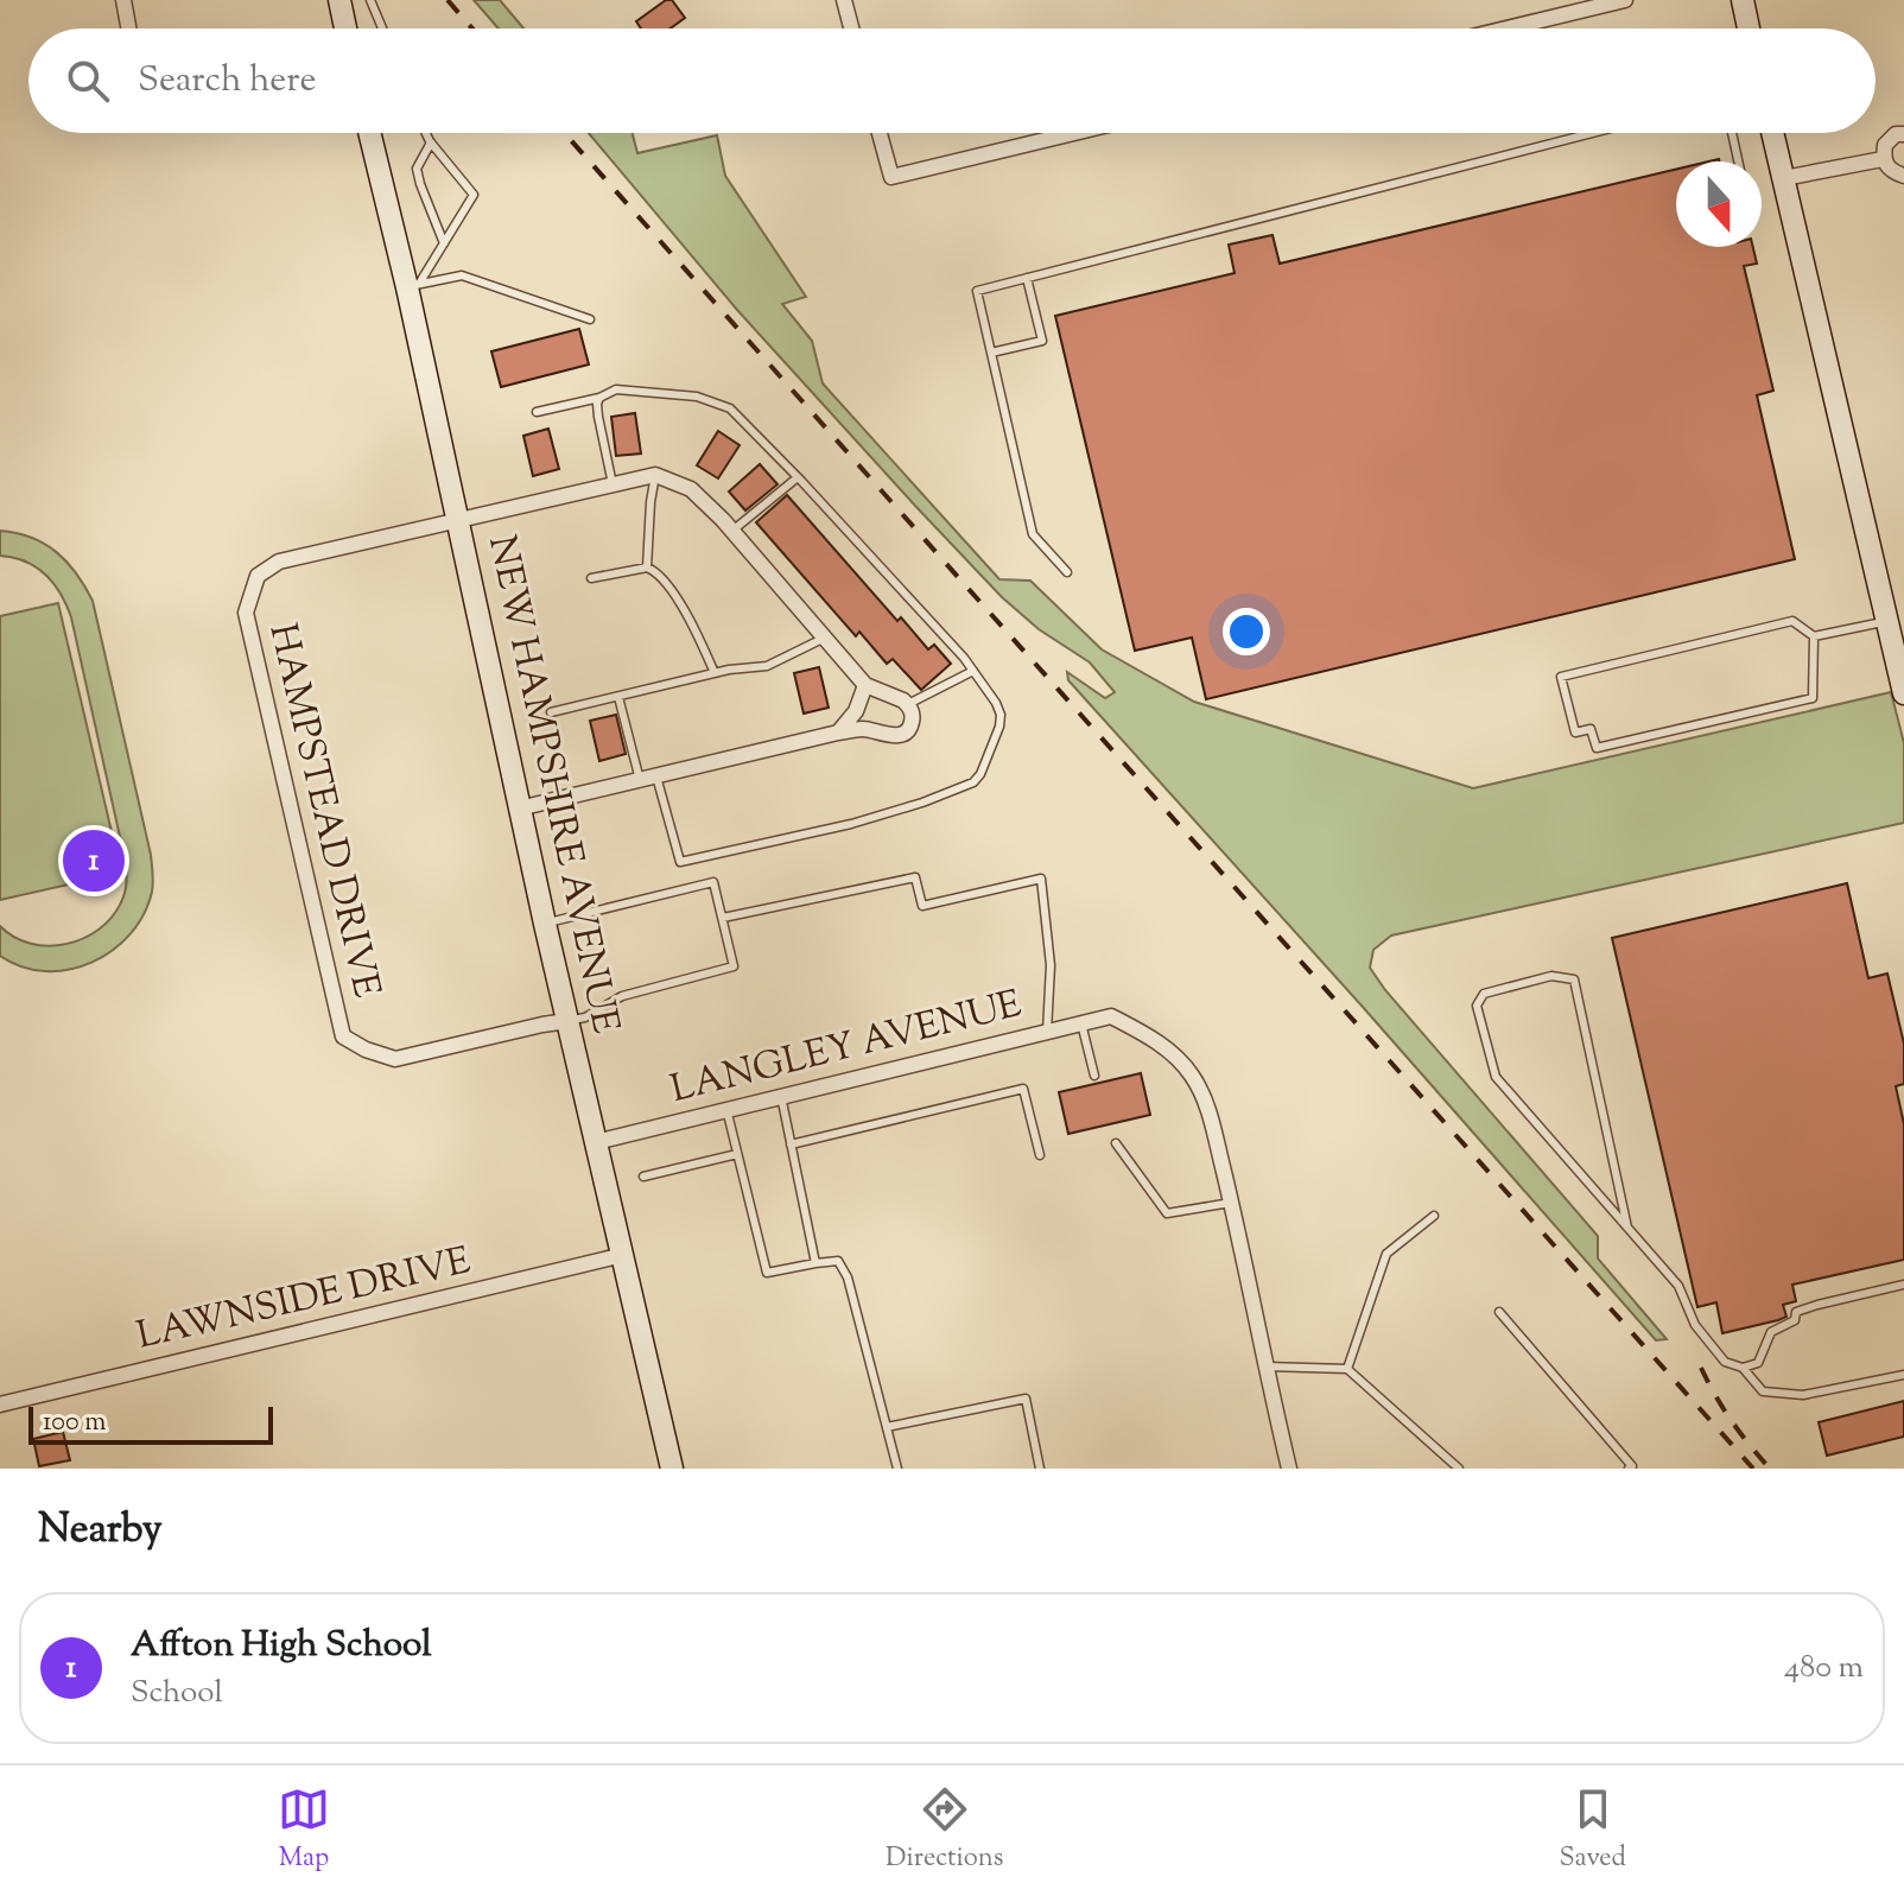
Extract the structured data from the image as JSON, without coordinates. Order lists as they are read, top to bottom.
{
  "streets": {
    "street": [
      "NEW HAMPSHIRE AVENUE",
      "HAMPSTEAD DRIVE",
      "LANGLEY AVENUE",
      "LAWNSIDE DRIVE"
    ]
  },
  "crossings": [
    ["NEW HAMPSHIRE AVENUE", "HAMPSTEAD DRIVE"],
    ["NEW HAMPSHIRE AVENUE", "LANGLEY AVENUE"],
    ["NEW HAMPSHIRE AVENUE", "LAWNSIDE DRIVE"]
  ],
  "scale_bar": "100 m",
  "north": "bottom",
  "page": {
    "search": "Search here",
    "pins": "1",
    "scale": "100 m",
    "heading": "Nearby",
    "list": [
      {
        "mark": "1",
        "name": "Affton High School",
        "note": "School",
        "value": "480 m"
      }
    ],
    "nav": ["Map", "Directions", "Saved"]
  }
}
